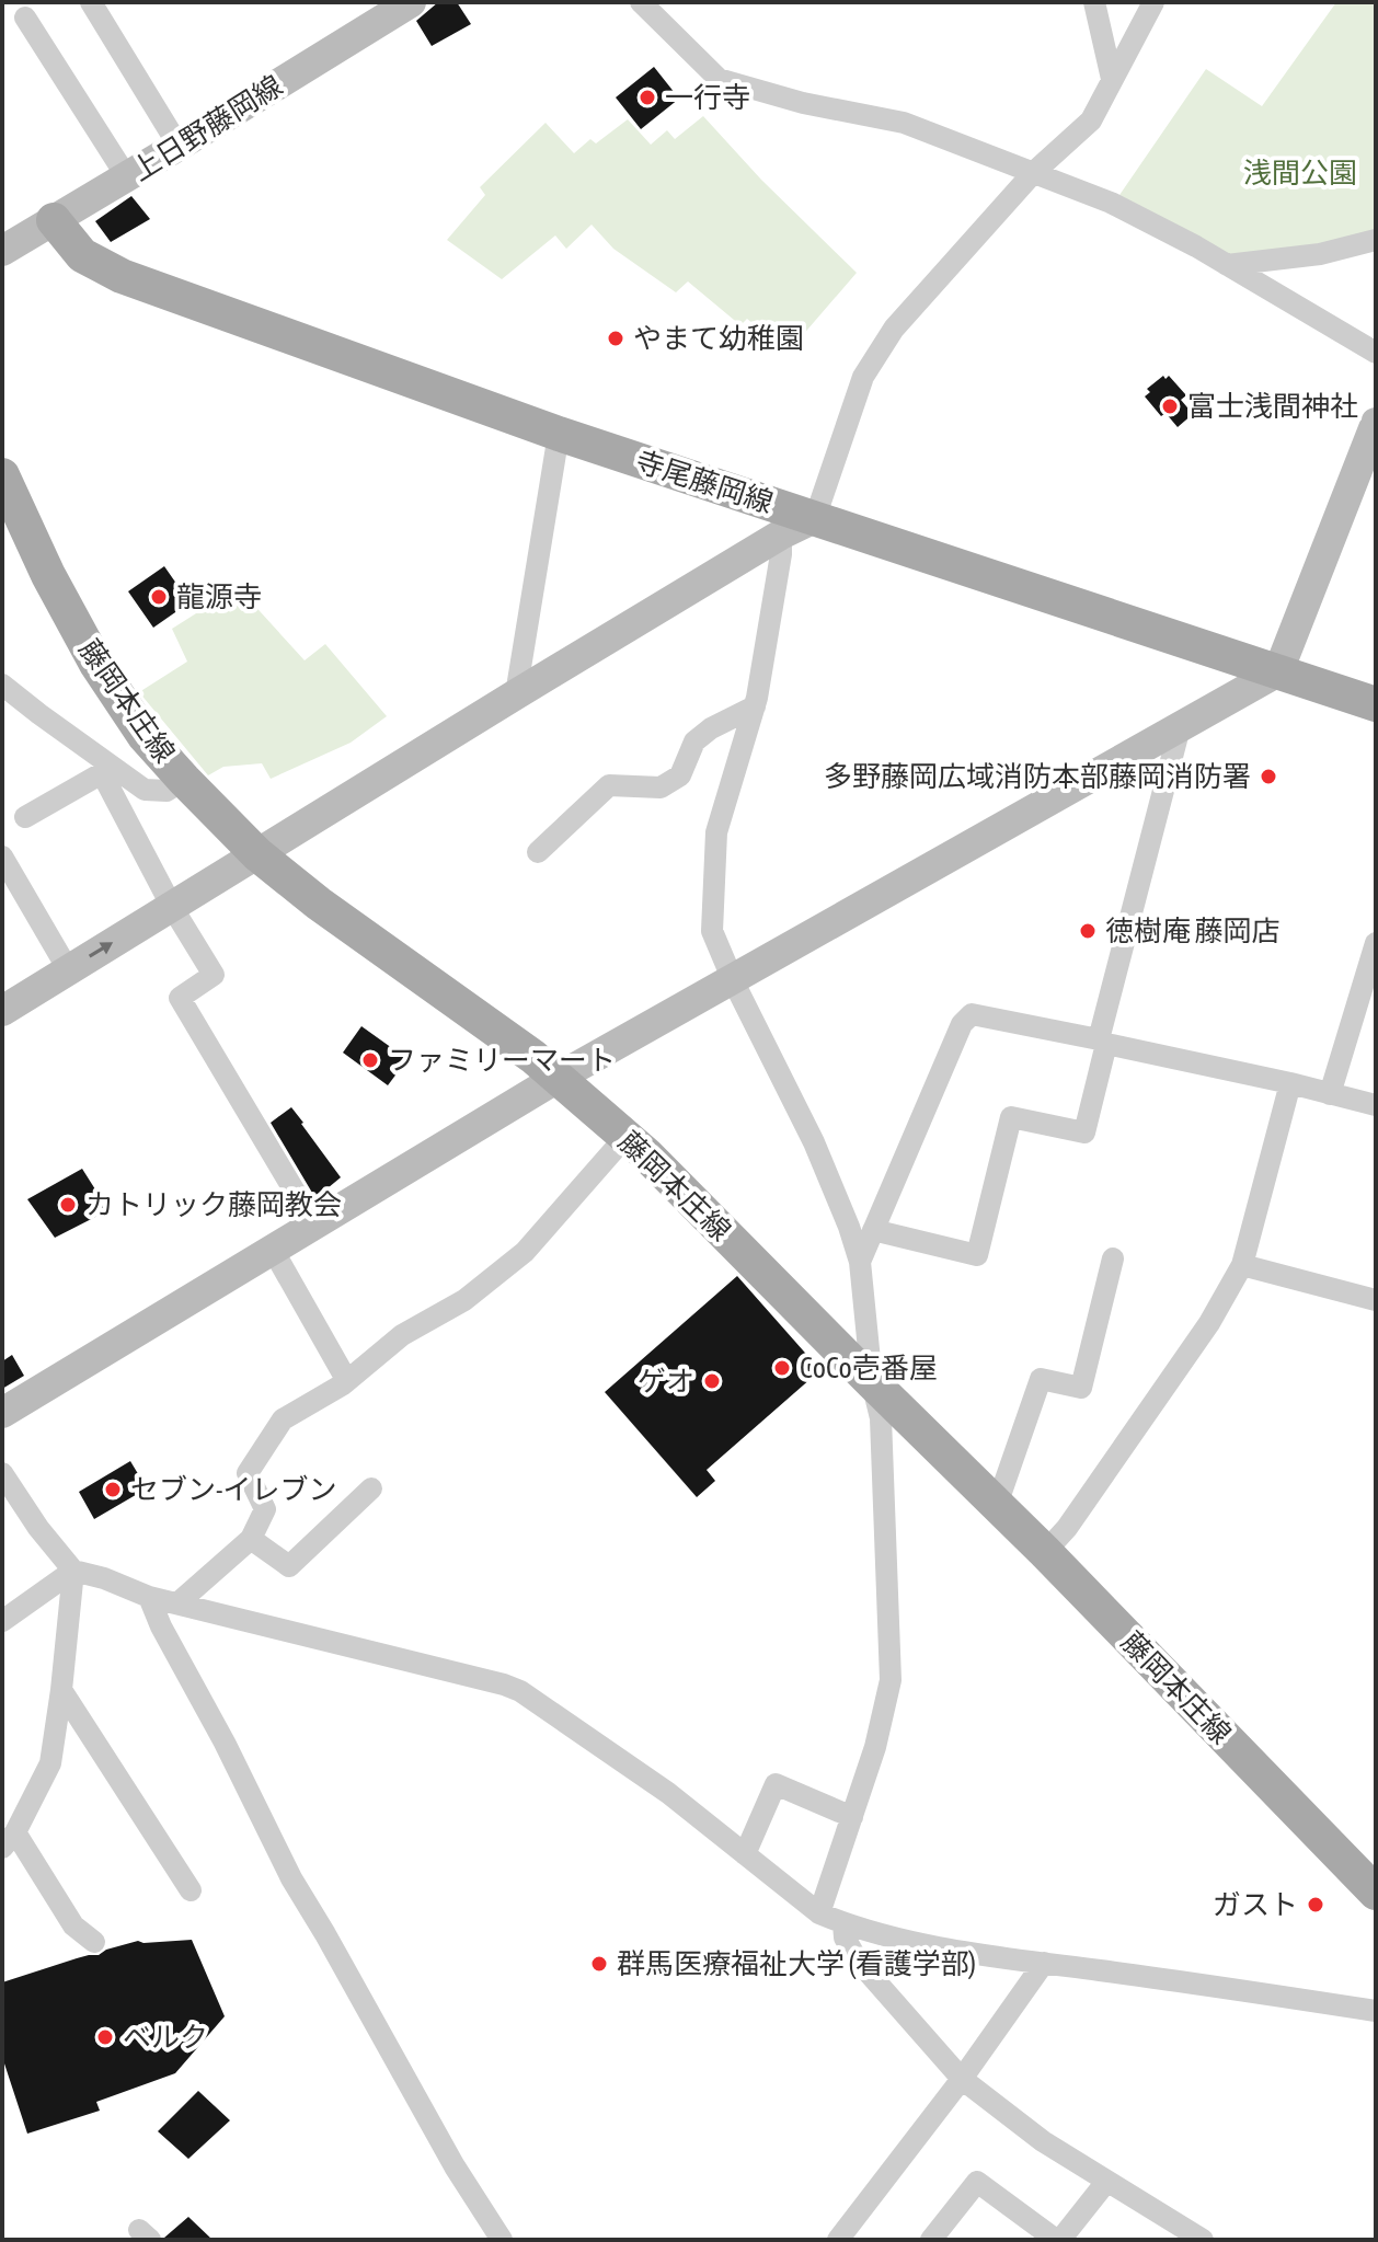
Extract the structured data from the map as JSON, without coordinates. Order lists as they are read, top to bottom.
{
  "streets": {
    "main road": ["寺尾藤岡線", "藤岡本庄線"],
    "street": ["上日野藤岡線"]
  },
  "crossings": [
    ["上日野藤岡線", "寺尾藤岡線"]
  ],
  "parks": ["浅間公園"],
  "places": [
    "一行寺",
    "やまて幼稚園",
    "富士浅間神社",
    "龍源寺",
    "多野藤岡広域消防本部藤岡消防署",
    "徳樹庵 藤岡店",
    "ファミリーマート",
    "カトリック藤岡教会",
    "CoCo壱番屋",
    "ゲオ",
    "セブン-イレブン",
    "ガスト",
    "群馬医療福祉大学 (看護学部)",
    "ベルク"
  ]
}
